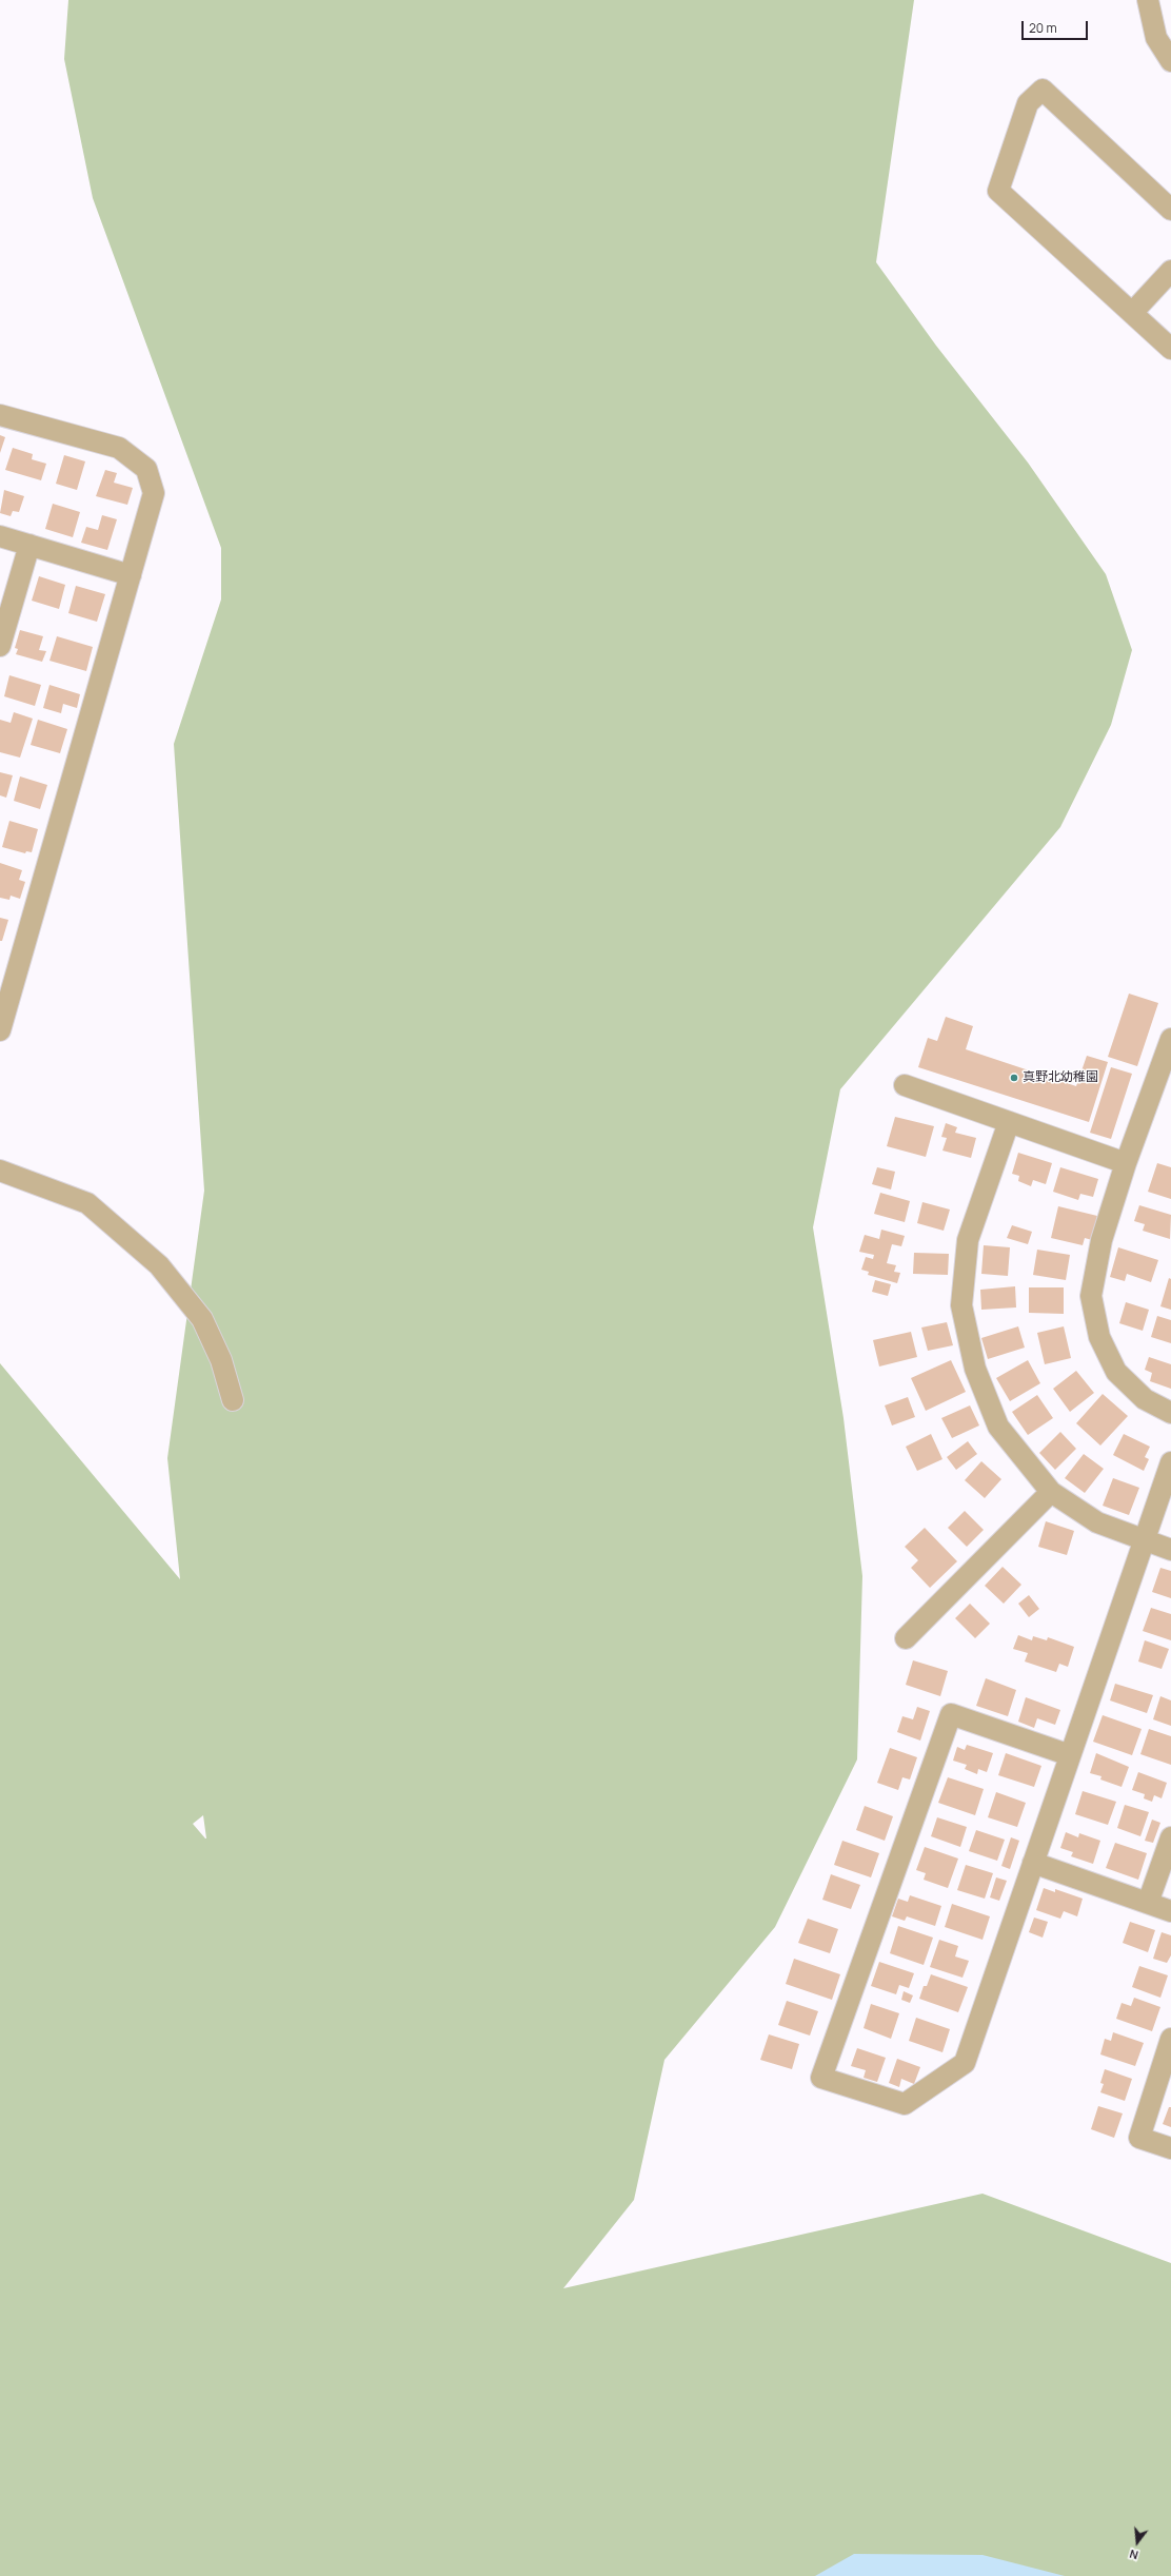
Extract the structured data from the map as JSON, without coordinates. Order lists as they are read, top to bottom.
{
  "places": ["真野北幼稚園"],
  "scale_bar": "20 m",
  "north": "bottom"
}
